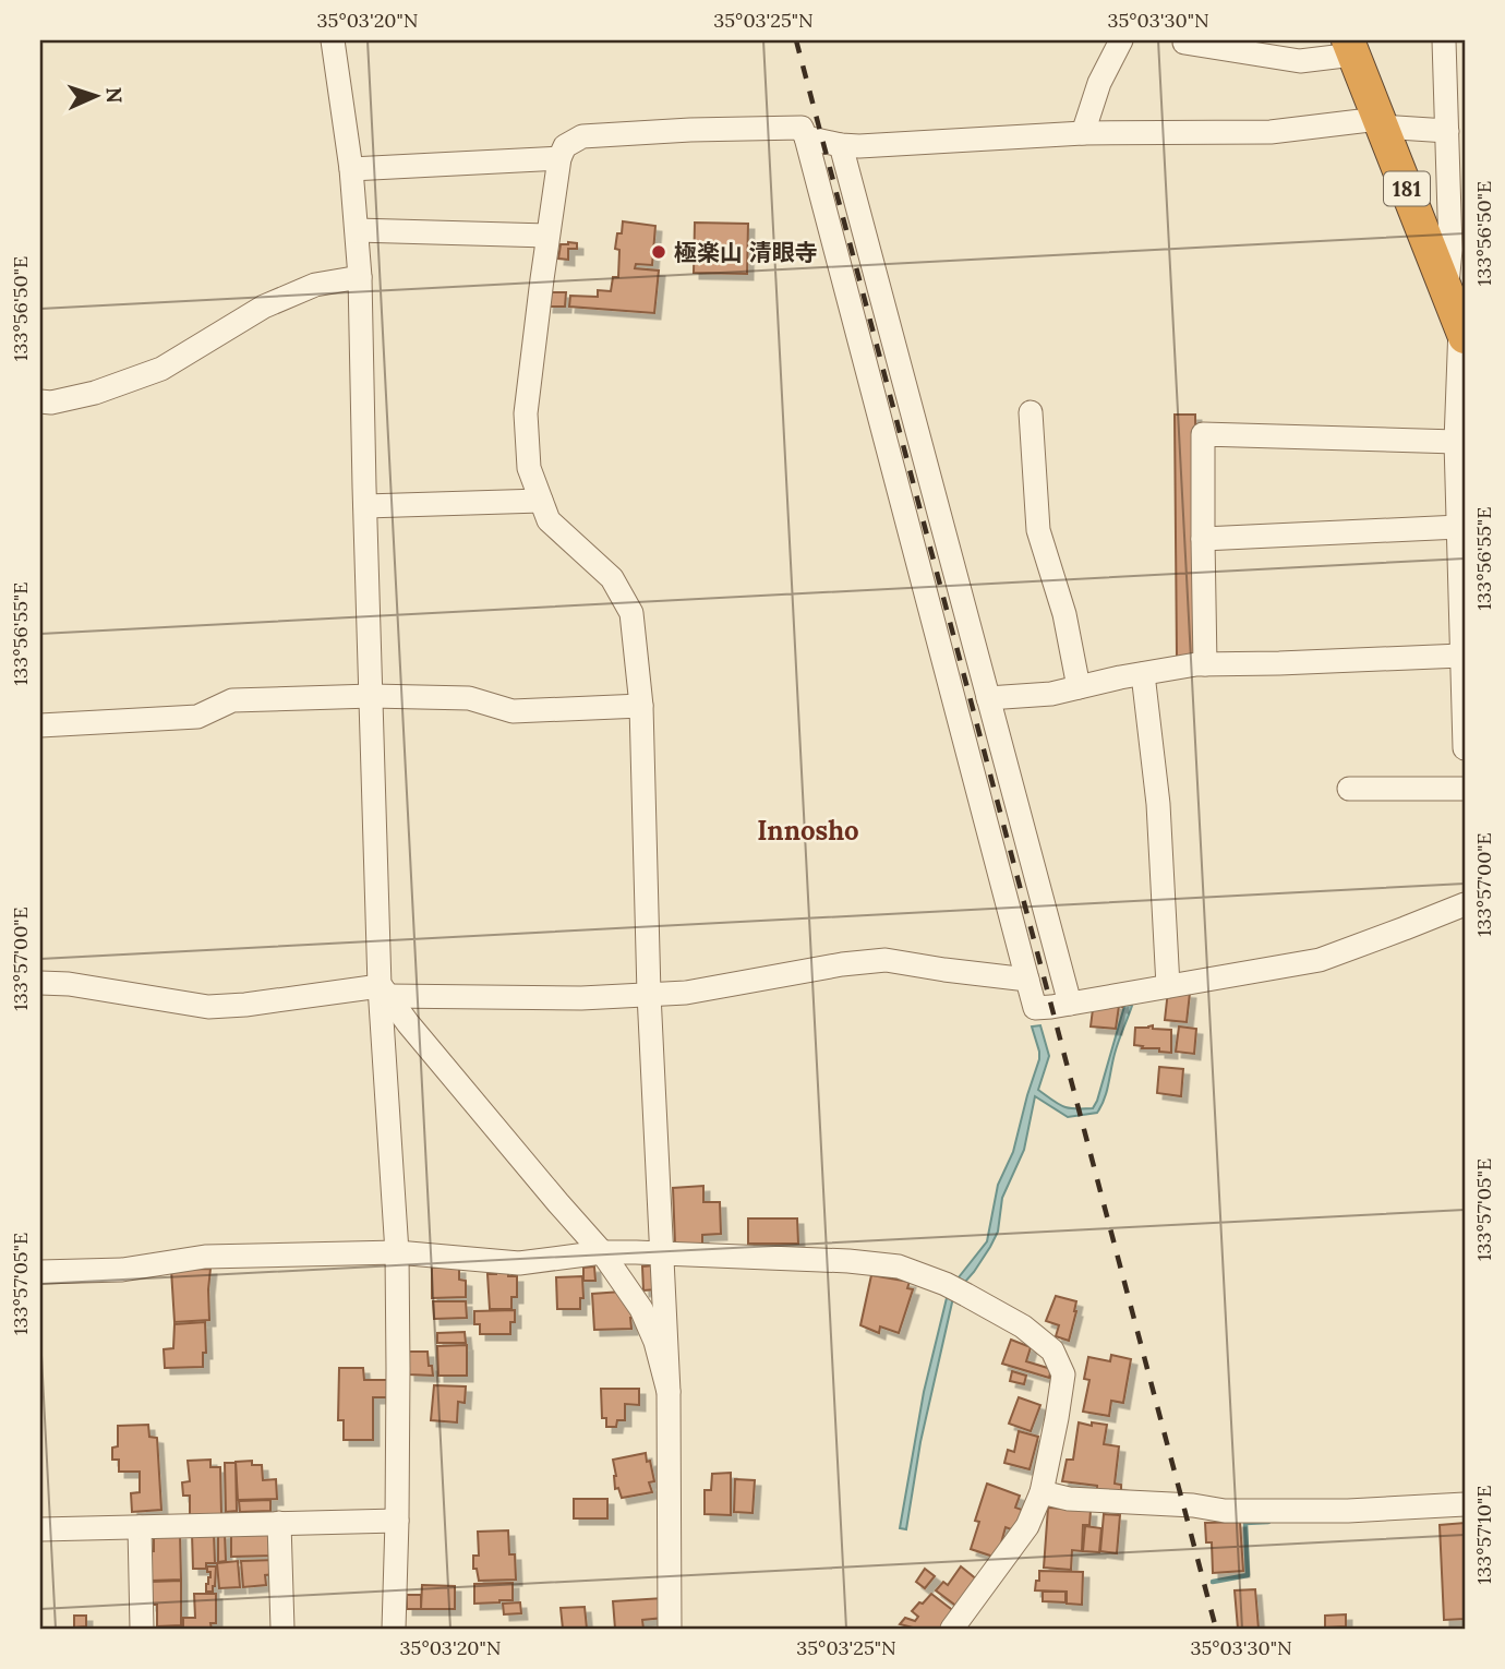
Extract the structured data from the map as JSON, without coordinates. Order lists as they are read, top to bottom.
{
  "streets": {
    "highway": ["181"]
  },
  "districts": ["Innosho"],
  "places": ["極楽山 清眼寺"],
  "north": "right",
  "coordinates": [
    "35°03'20\"N",
    "35°03'25\"N",
    "35°03'30\"N",
    "133°56'50\"E",
    "133°56'55\"E",
    "133°57'00\"E",
    "133°57'05\"E",
    "133°57'10\"E"
  ]
}
